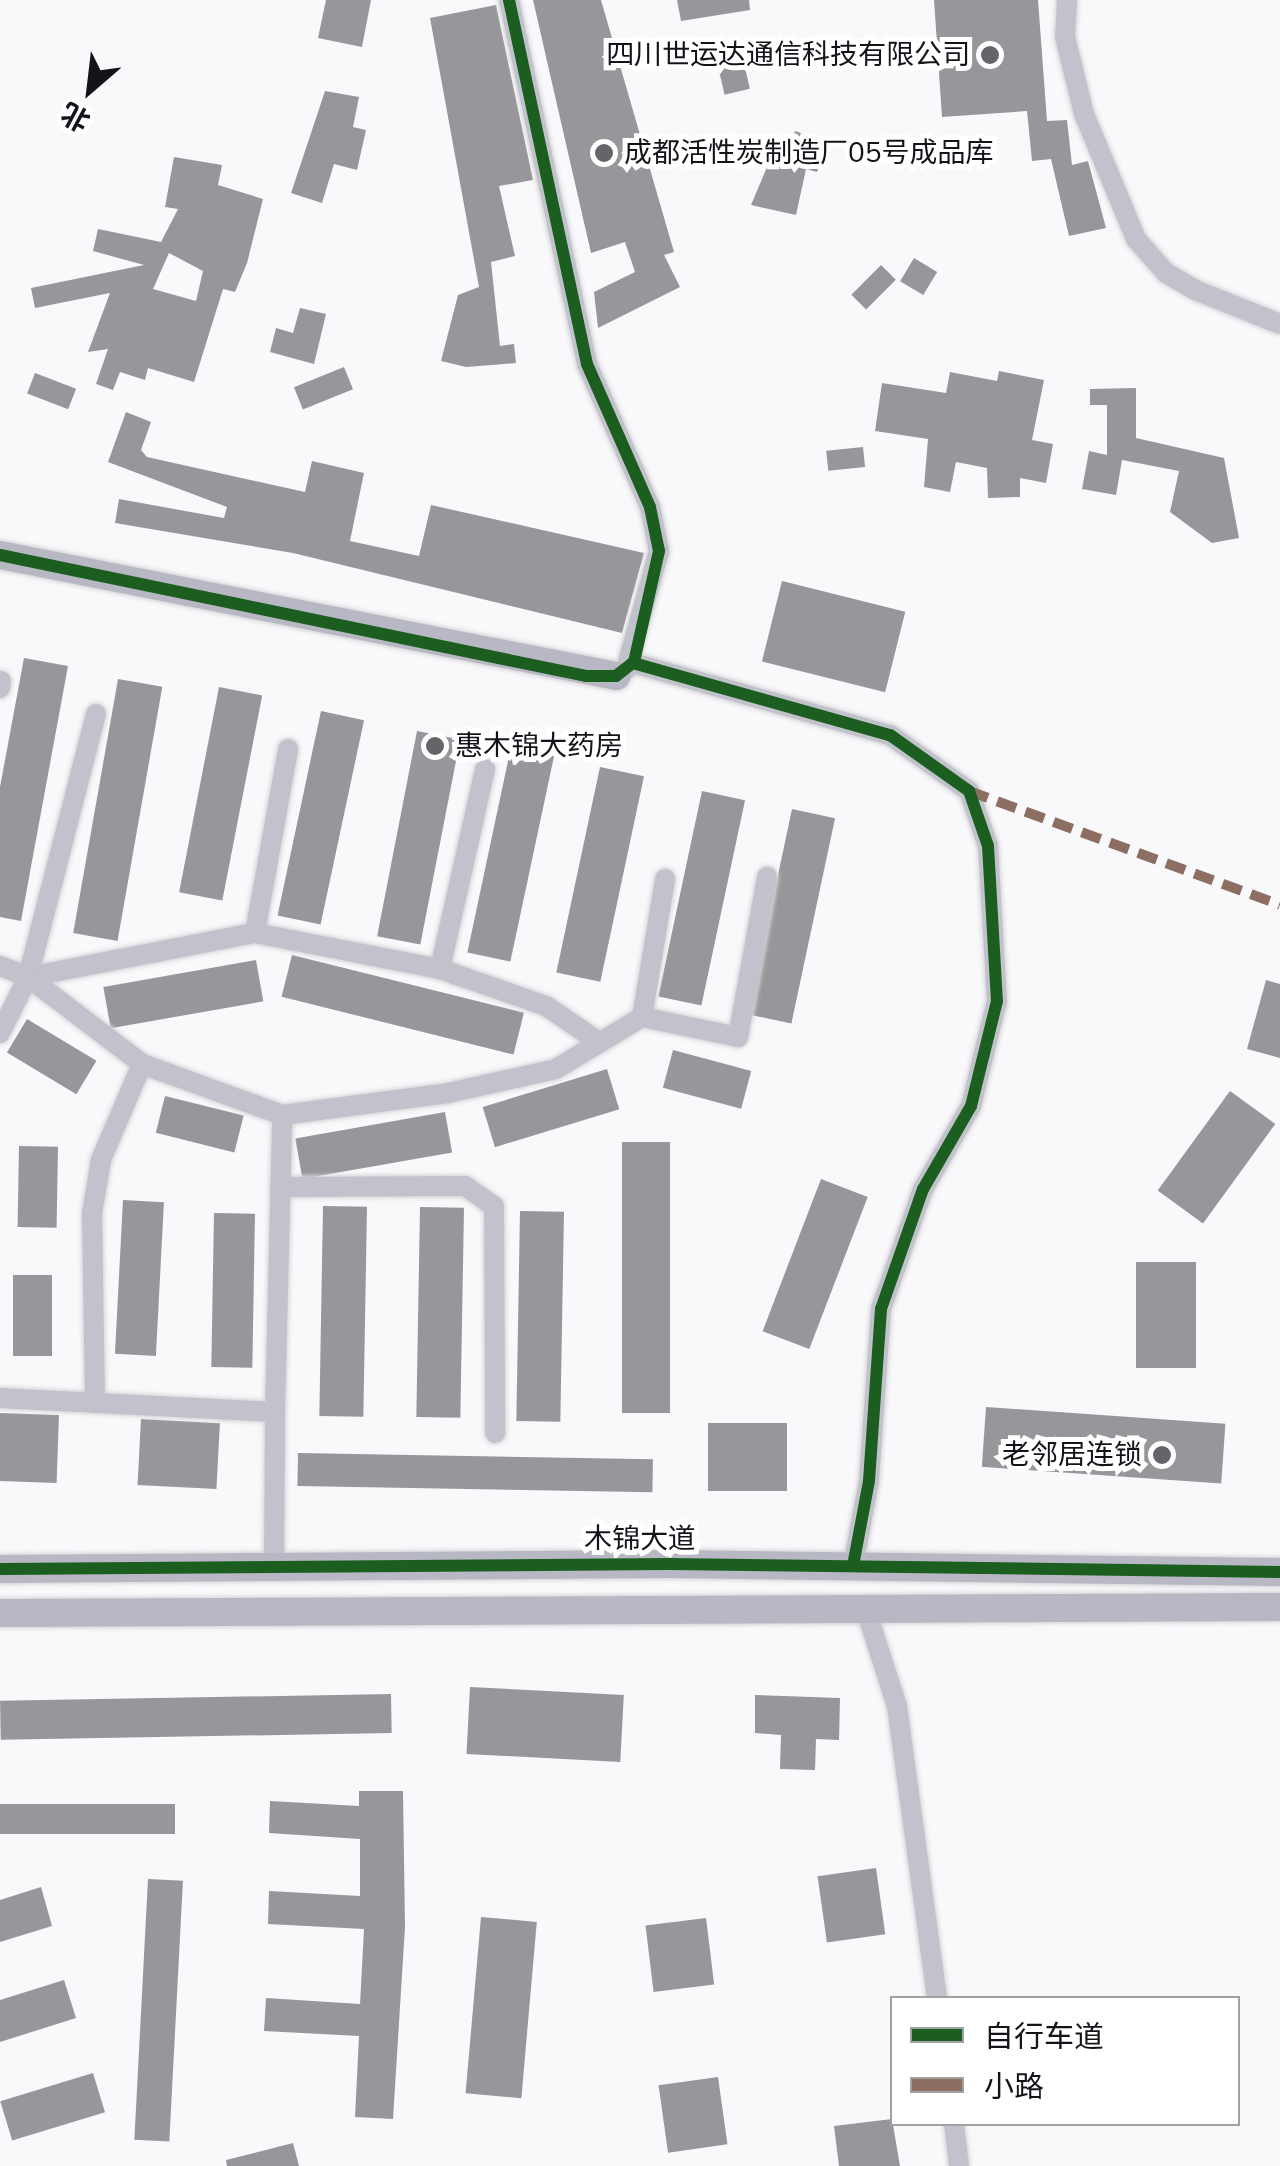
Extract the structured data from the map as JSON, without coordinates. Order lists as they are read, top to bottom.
{
  "streets": {
    "street": ["木锦大道"]
  },
  "places": [
    "四川世运达通信科技有限公司",
    "成都活性炭制造厂05号成品库",
    "惠木锦大药房",
    "老邻居连锁"
  ],
  "legend": ["自行车道", "小路"],
  "north": "bottom left"
}
